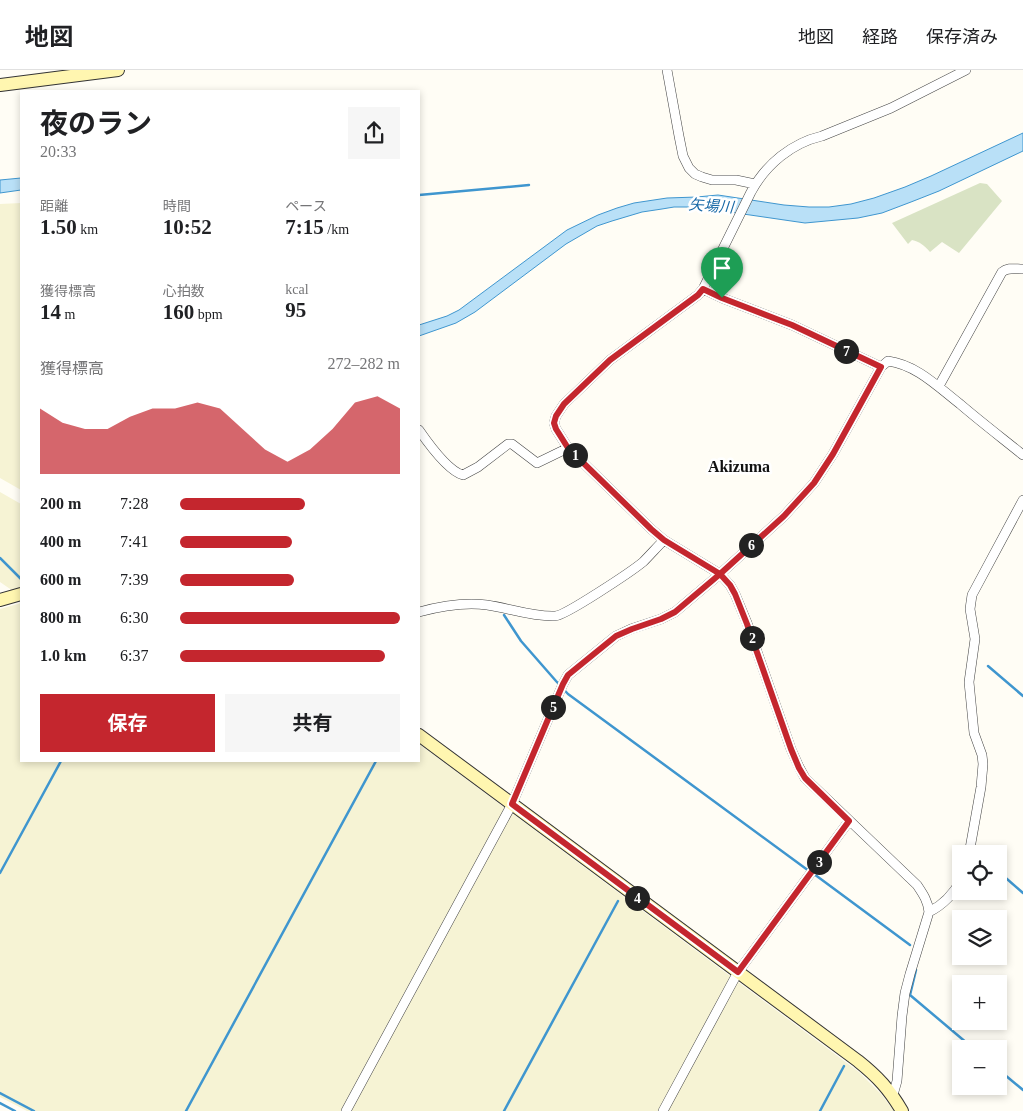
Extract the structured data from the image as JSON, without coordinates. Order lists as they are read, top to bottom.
{
  "districts": ["Akizuma"],
  "water": ["矢場川"],
  "page": {
    "header": "地図",
    "nav": ["地図", "経路", "保存済み"],
    "heading": ["夜のラン", "20:33"],
    "stats": [
      ["距離", "1.50 km"],
      ["時間", "10:52"],
      ["ペース", "7:15 /km"],
      ["獲得標高", "14 m"],
      ["心拍数", "160 bpm"],
      ["kcal", "95"]
    ],
    "pins": [
      "7",
      "1",
      "6",
      "2",
      "5",
      "3",
      "4"
    ],
    "chart": ["獲得標高", "272–282 m"],
    "list": [
      {
        "name": "200 m",
        "note": "7:28"
      },
      {
        "name": "400 m",
        "note": "7:41"
      },
      {
        "name": "600 m",
        "note": "7:39"
      },
      {
        "name": "800 m",
        "note": "6:30"
      },
      {
        "name": "1.0 km",
        "note": "6:37"
      }
    ],
    "buttons": ["保存", "共有"],
    "map_buttons": ["+", "−"]
  }
}
